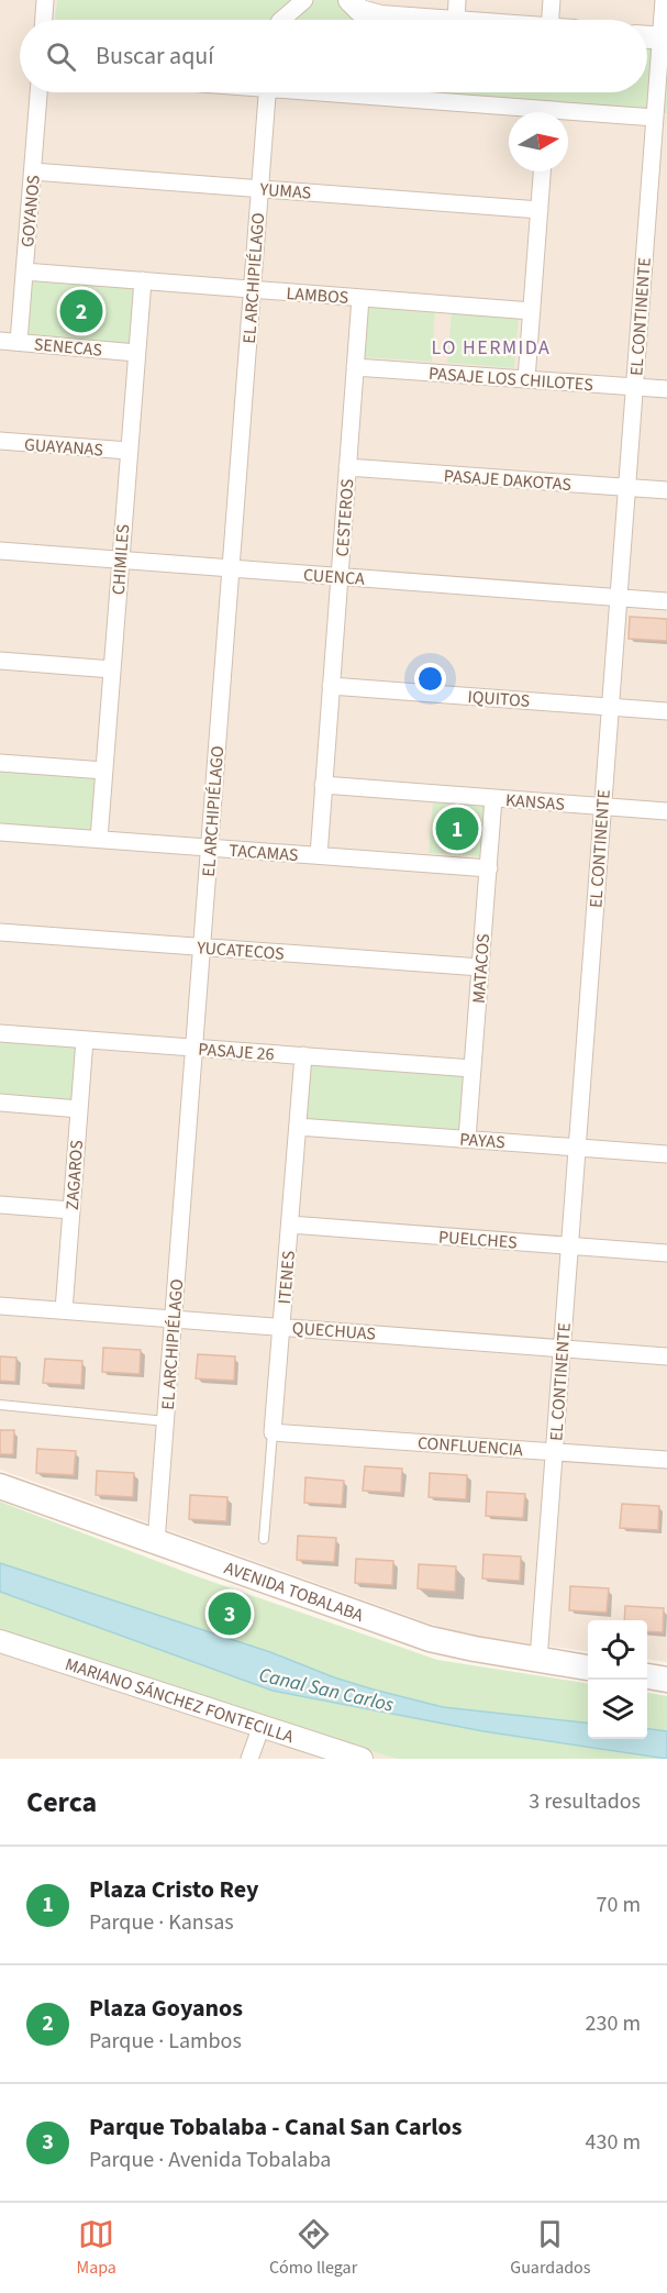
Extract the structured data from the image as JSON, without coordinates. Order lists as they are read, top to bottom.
{
  "streets": {
    "main road": ["AVENIDA TOBALABA"],
    "street": [
      "YUMAS",
      "GOYANOS",
      "EL ARCHIPIÉLAGO",
      "LAMBOS",
      "EL CONTINENTE",
      "SENECAS",
      "PASAJE LOS CHILOTES",
      "GUAYANAS",
      "PASAJE DAKOTAS",
      "CESTEROS",
      "CHIMILES",
      "CUENCA",
      "IQUITOS",
      "KANSAS",
      "TACAMAS",
      "YUCATECOS",
      "MATACOS",
      "PASAJE 26",
      "PAYAS",
      "ZAGAROS",
      "PUELCHES",
      "ITENES",
      "QUECHUAS",
      "CONFLUENCIA",
      "MARIANO SÁNCHEZ FONTECILLA"
    ]
  },
  "crossings": [
    ["YUMAS", "GOYANOS"],
    ["YUMAS", "EL ARCHIPIÉLAGO"],
    ["GOYANOS", "LAMBOS"],
    ["GOYANOS", "SENECAS"],
    ["EL ARCHIPIÉLAGO", "LAMBOS"],
    ["EL ARCHIPIÉLAGO", "CUENCA"],
    ["EL ARCHIPIÉLAGO", "TACAMAS"],
    ["EL ARCHIPIÉLAGO", "YUCATECOS"],
    ["EL ARCHIPIÉLAGO", "PASAJE 26"],
    ["EL ARCHIPIÉLAGO", "QUECHUAS"],
    ["EL ARCHIPIÉLAGO", "AVENIDA TOBALABA"],
    ["LAMBOS", "CESTEROS"],
    ["LAMBOS", "CHIMILES"],
    ["EL CONTINENTE", "PASAJE LOS CHILOTES"],
    ["EL CONTINENTE", "PASAJE DAKOTAS"],
    ["EL CONTINENTE", "CUENCA"],
    ["EL CONTINENTE", "IQUITOS"],
    ["EL CONTINENTE", "KANSAS"],
    ["EL CONTINENTE", "PAYAS"],
    ["EL CONTINENTE", "PUELCHES"],
    ["EL CONTINENTE", "QUECHUAS"],
    ["EL CONTINENTE", "CONFLUENCIA"],
    ["EL CONTINENTE", "AVENIDA TOBALABA"],
    ["SENECAS", "CHIMILES"],
    ["PASAJE LOS CHILOTES", "CESTEROS"],
    ["GUAYANAS", "CHIMILES"],
    ["PASAJE DAKOTAS", "CESTEROS"],
    ["CESTEROS", "CUENCA"],
    ["CESTEROS", "IQUITOS"],
    ["CESTEROS", "KANSAS"],
    ["CESTEROS", "TACAMAS"],
    ["CHIMILES", "CUENCA"],
    ["CHIMILES", "TACAMAS"],
    ["KANSAS", "MATACOS"],
    ["TACAMAS", "MATACOS"],
    ["YUCATECOS", "MATACOS"],
    ["MATACOS", "PASAJE 26"],
    ["MATACOS", "PAYAS"],
    ["PASAJE 26", "ZAGAROS"],
    ["PASAJE 26", "ITENES"],
    ["PAYAS", "ITENES"],
    ["ZAGAROS", "QUECHUAS"],
    ["PUELCHES", "ITENES"],
    ["ITENES", "QUECHUAS"],
    ["ITENES", "CONFLUENCIA"]
  ],
  "districts": ["LO HERMIDA"],
  "water": ["Canal San Carlos"],
  "north": "right",
  "page": {
    "search": "Buscar aquí",
    "pins": ["2", "1", "3"],
    "heading": ["Cerca", "3 resultados"],
    "list": [
      {
        "mark": "1",
        "name": "Plaza Cristo Rey",
        "note": "Parque · Kansas",
        "value": "70 m"
      },
      {
        "mark": "2",
        "name": "Plaza Goyanos",
        "note": "Parque · Lambos",
        "value": "230 m"
      },
      {
        "mark": "3",
        "name": "Parque Tobalaba - Canal San Carlos",
        "note": "Parque · Avenida Tobalaba",
        "value": "430 m"
      }
    ],
    "nav": ["Mapa", "Cómo llegar", "Guardados"]
  }
}
